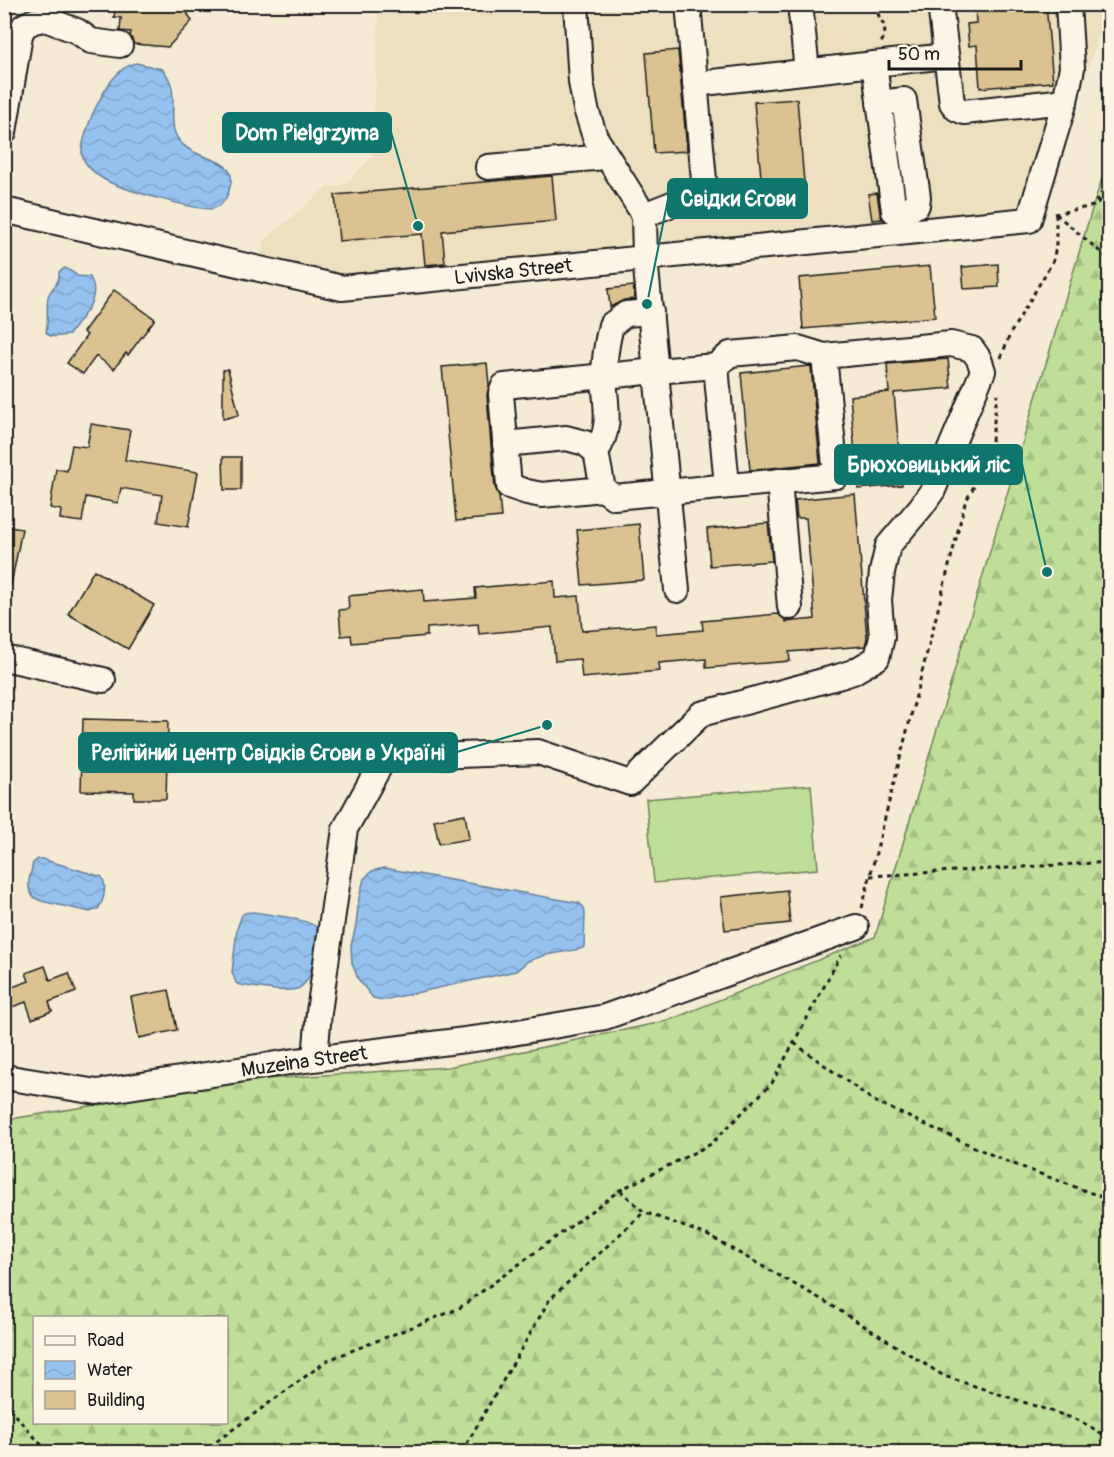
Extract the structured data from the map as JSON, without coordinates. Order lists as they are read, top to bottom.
{
  "streets": {
    "street": ["Lvivska Street", "Muzeina Street"]
  },
  "places": [
    "Dom Pielgrzyma",
    "Свідки Єгови",
    "Брюховицький ліс",
    "Релігійний центр Свідків Єгови в Україні"
  ],
  "legend": ["Road", "Water", "Building"],
  "scale_bar": "50 m"
}
